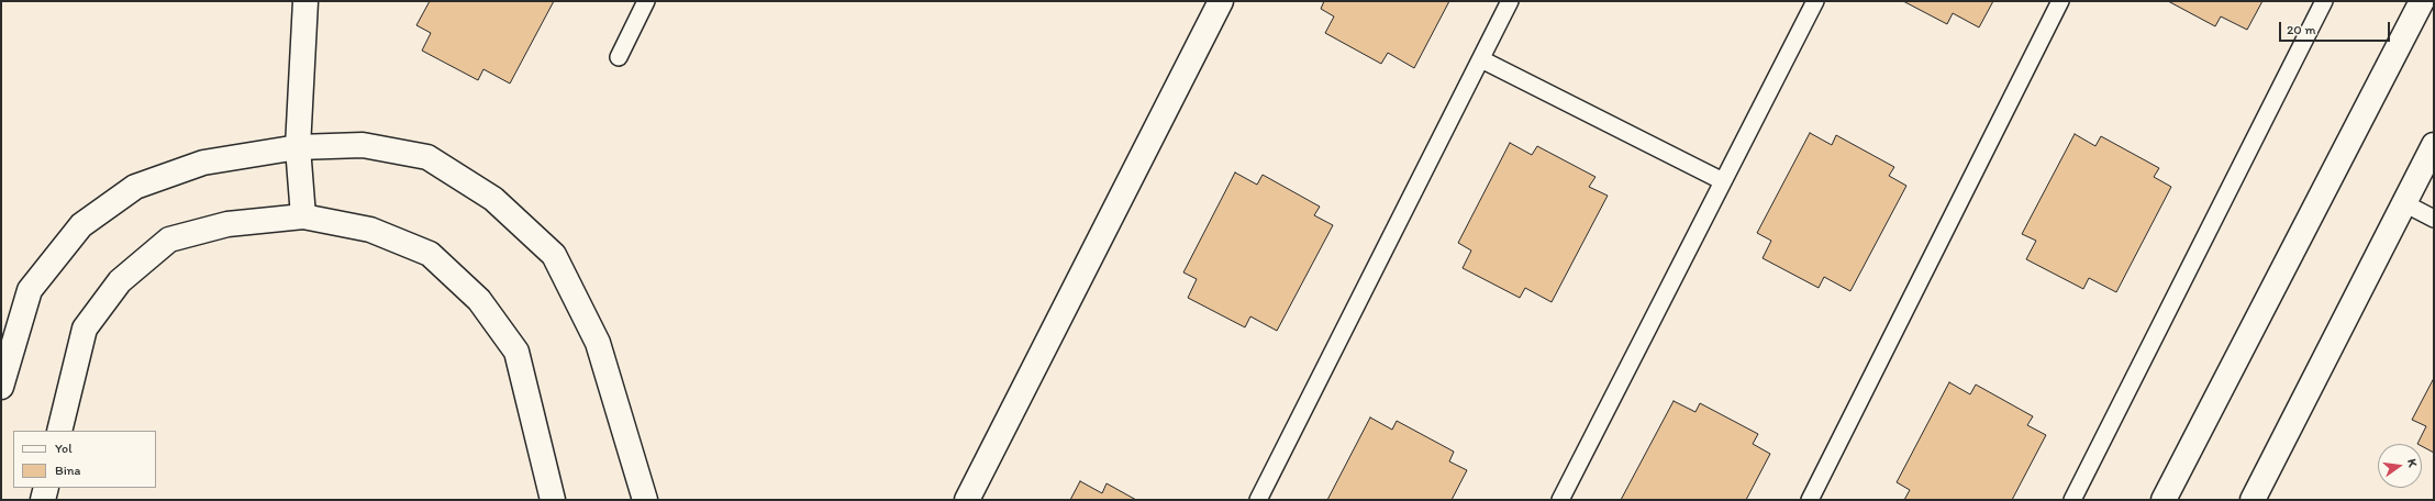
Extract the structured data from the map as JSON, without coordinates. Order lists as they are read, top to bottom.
{
  "legend": ["Yol", "Bina"],
  "scale_bar": "20 m",
  "north": "right"
}
